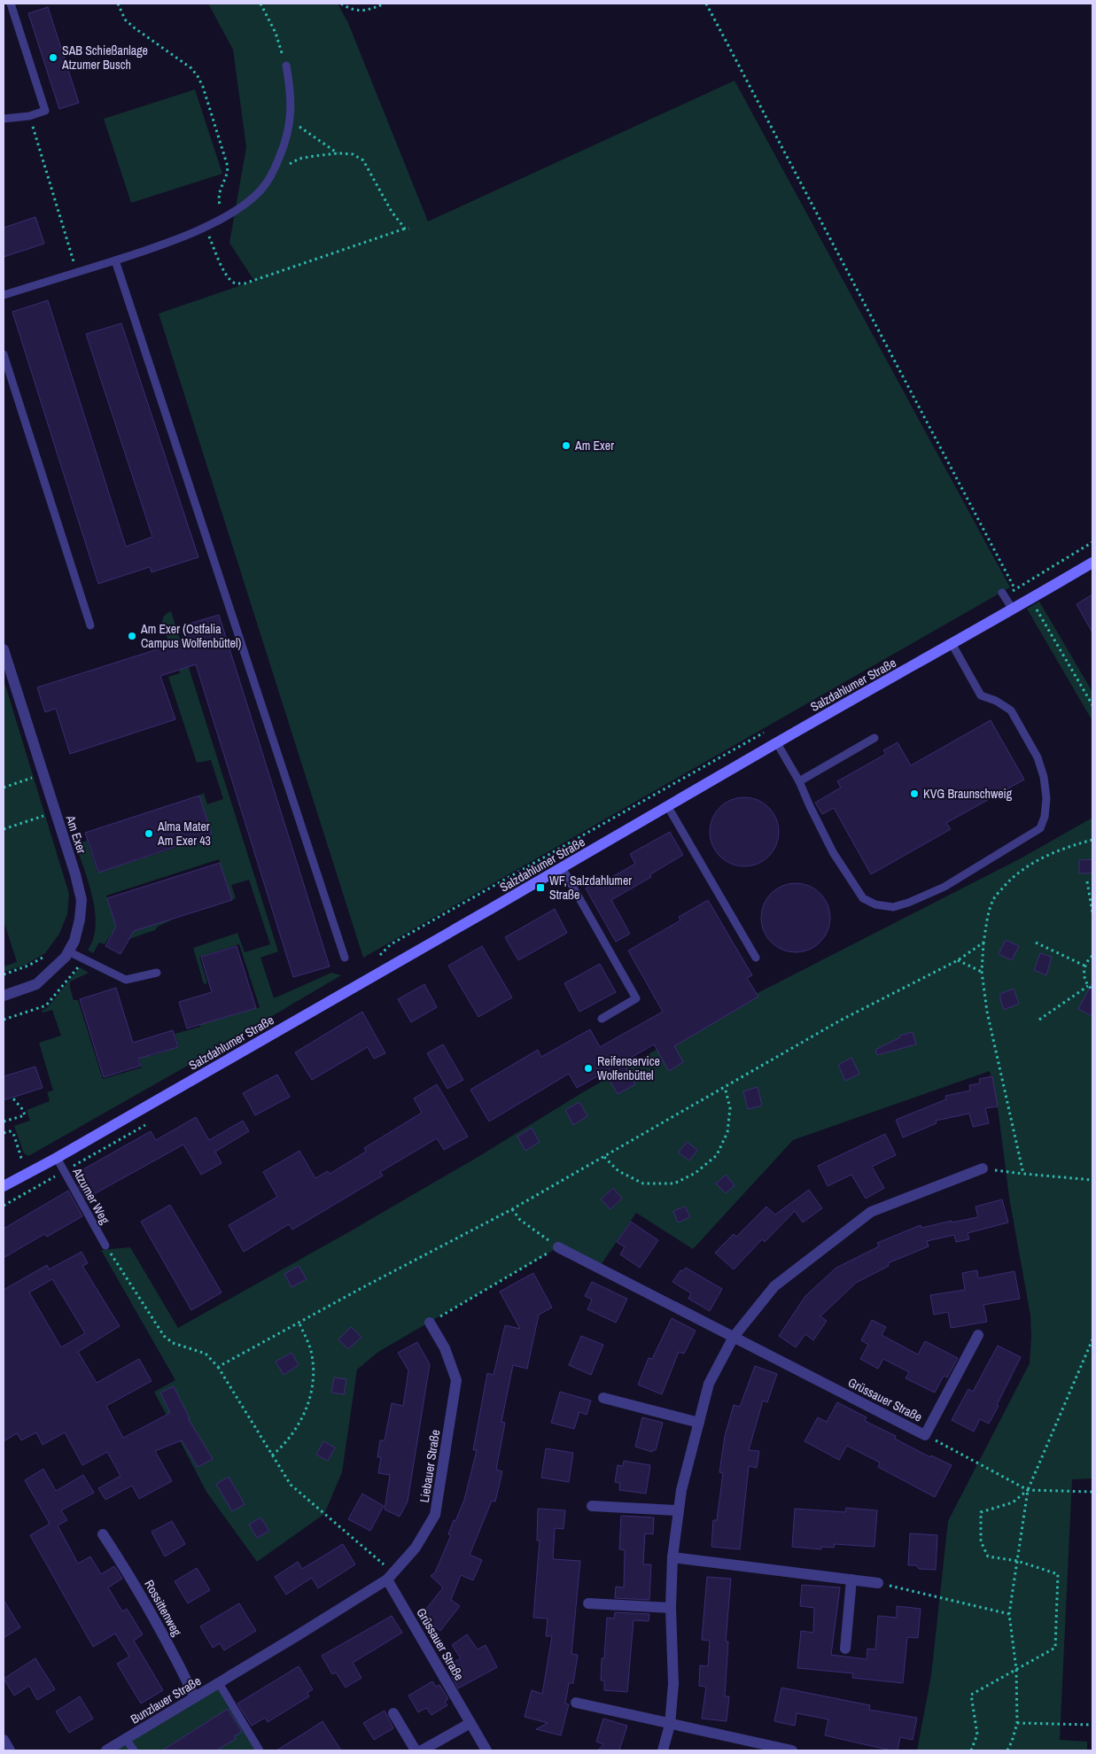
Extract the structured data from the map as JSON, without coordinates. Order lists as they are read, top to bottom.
{
  "streets": {
    "street": [
      "Salzdahlumer Straße",
      "Am Exer",
      "Grüssauer Straße",
      "Liebauer Straße",
      "Rossittenweg",
      "Bunzlauer Straße"
    ],
    "lane": ["Atzumer Weg"]
  },
  "crossings": [
    ["Salzdahlumer Straße", "Atzumer Weg"],
    ["Grüssauer Straße", "Liebauer Straße"],
    ["Liebauer Straße", "Bunzlauer Straße"],
    ["Rossittenweg", "Bunzlauer Straße"]
  ],
  "places": {
    "other": [
      "SAB Schießanlage Atzumer Busch",
      "Am Exer",
      "Am Exer (Ostfalia Campus Wolfenbüttel)",
      "KVG Braunschweig",
      "Alma Mater Am Exer 43",
      "Reifenservice Wolfenbüttel"
    ],
    "transit": ["WF, Salzdahlumer Straße"]
  }
}
